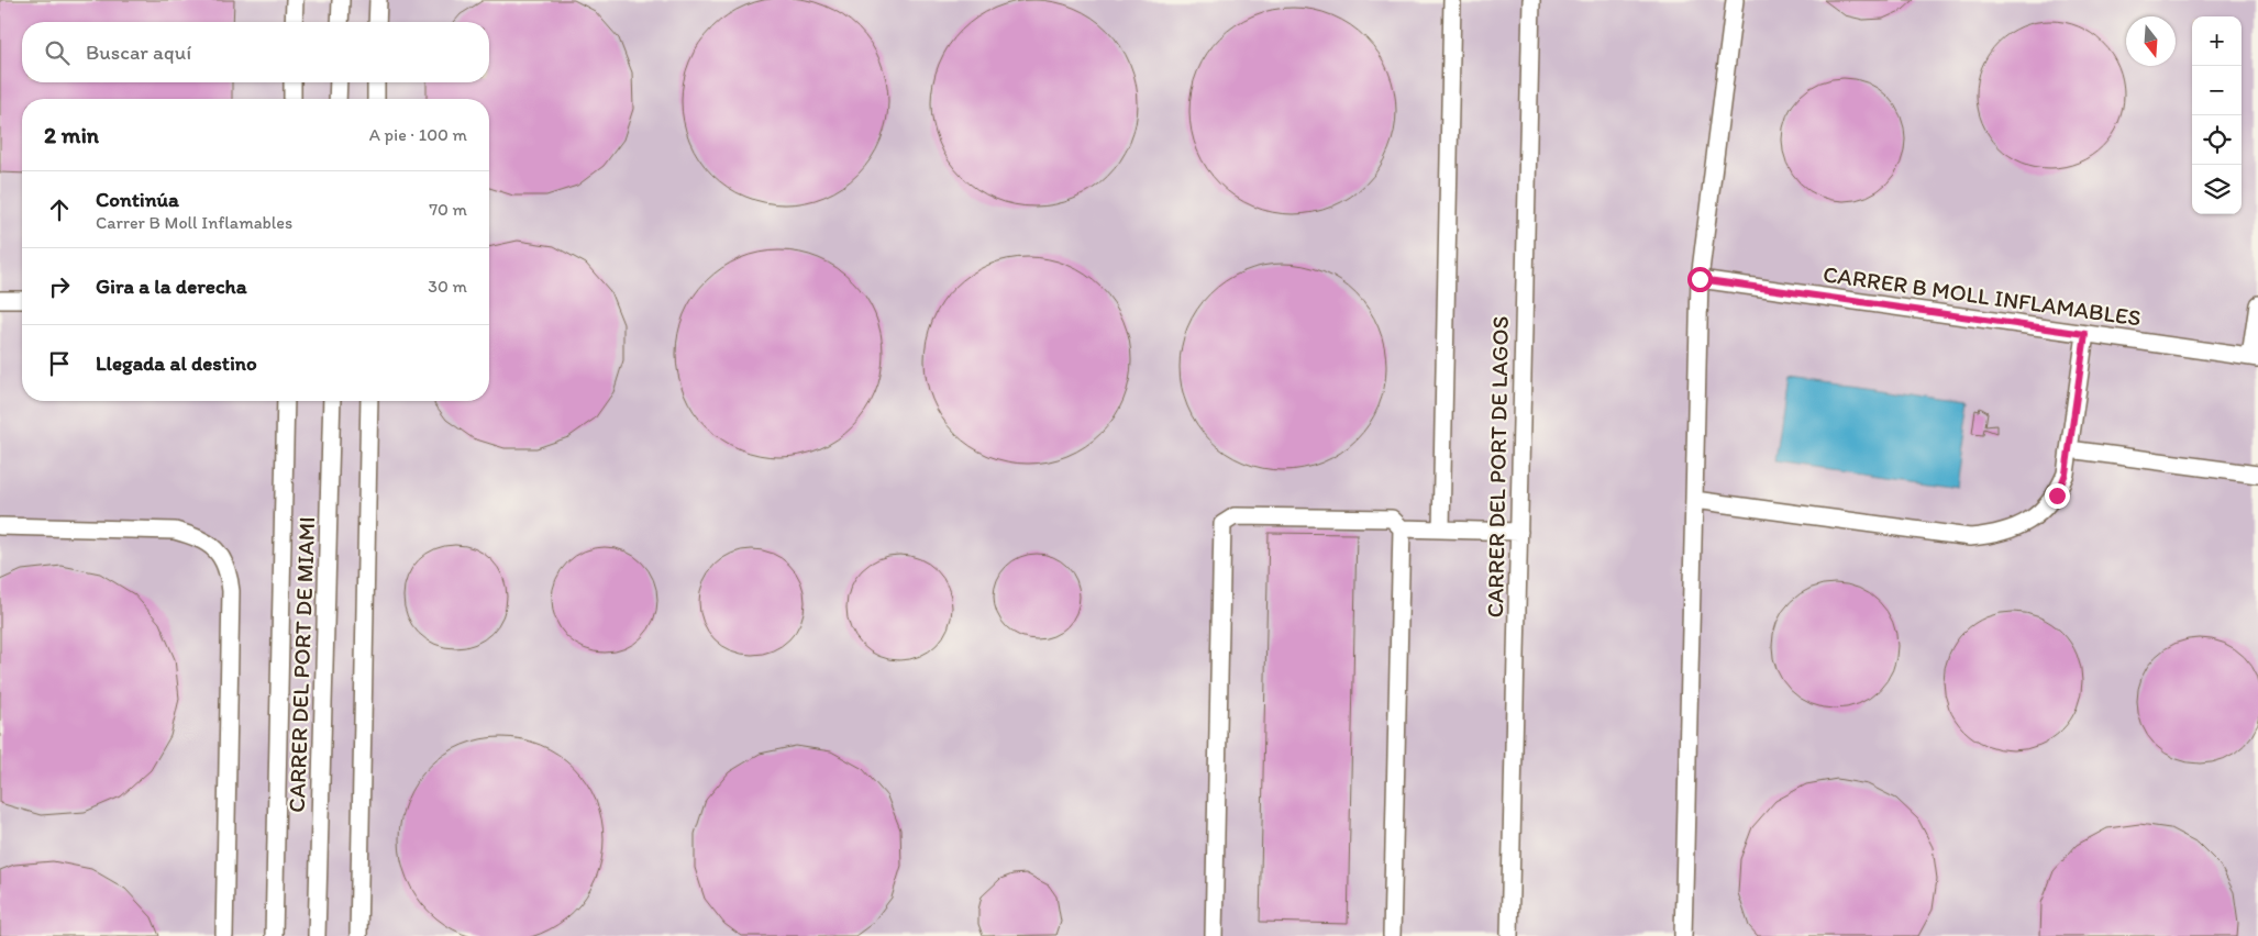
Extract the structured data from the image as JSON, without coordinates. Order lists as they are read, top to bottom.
{
  "streets": {
    "lane": ["CARRER B MOLL INFLAMABLES", "CARRER DEL PORT DE LAGOS", "CARRER DEL PORT DE MIAMI"]
  },
  "north": "bottom",
  "page": {
    "map_buttons": ["+", "−"],
    "search": "Buscar aquí",
    "heading": ["2 min", "A pie · 100 m"],
    "list": [
      ["Continúa", "Carrer B Moll Inflamables", "70 m"],
      ["Gira a la derecha", "30 m"],
      "Llegada al destino"
    ]
  }
}
